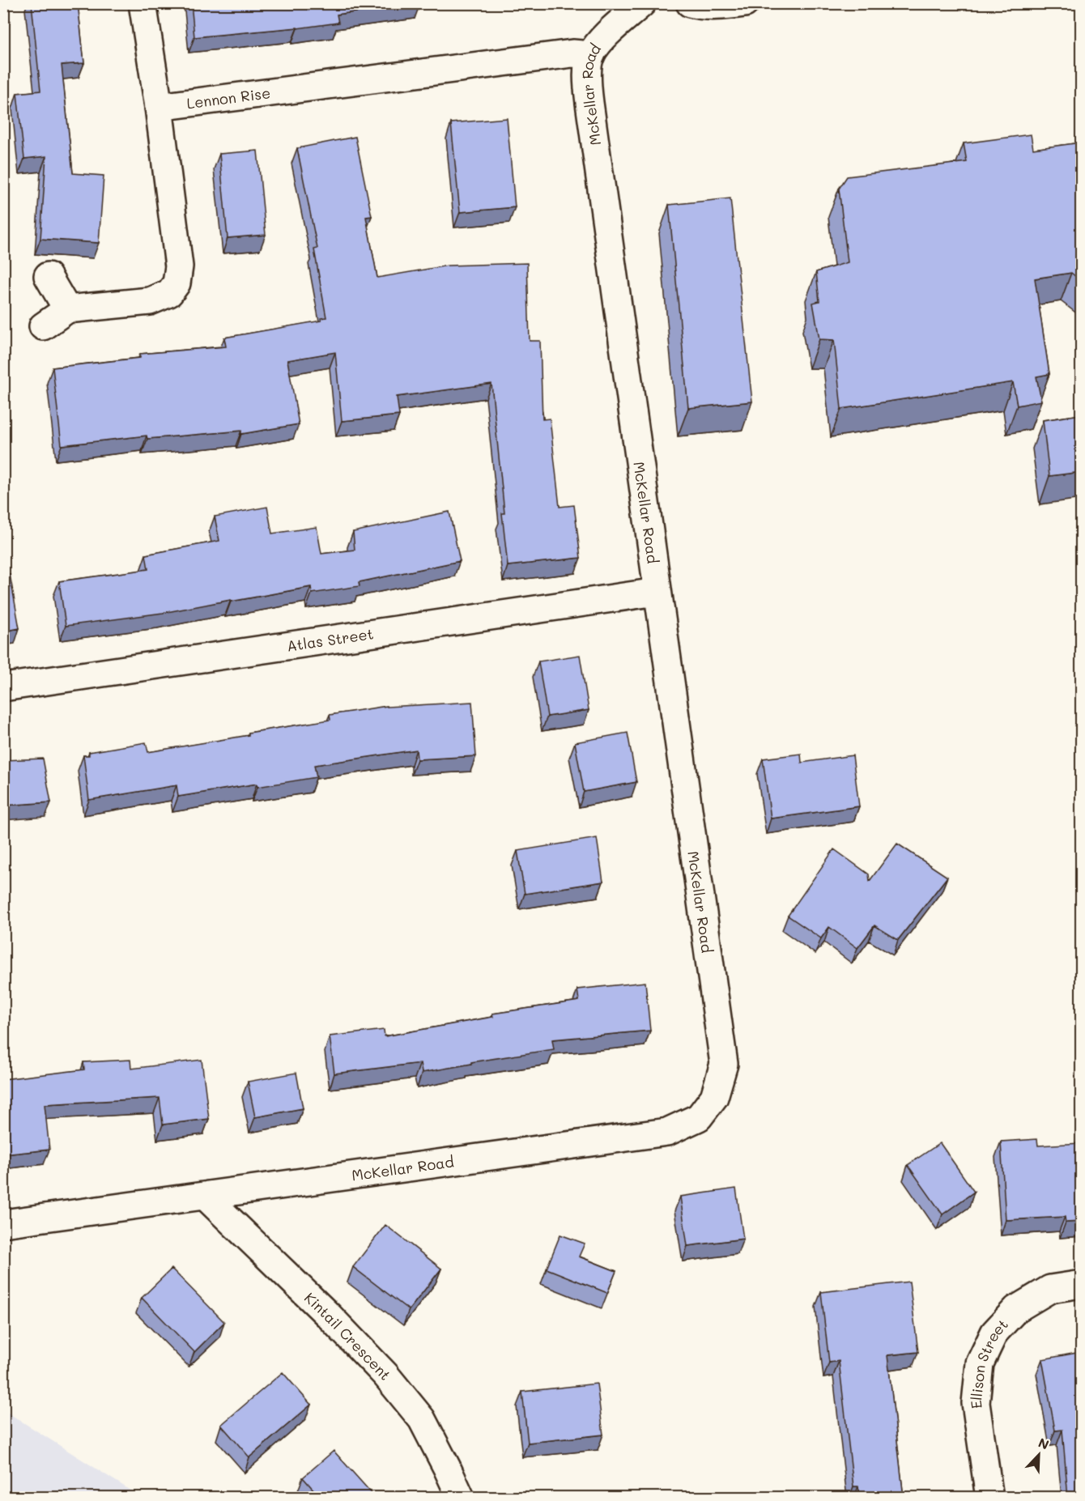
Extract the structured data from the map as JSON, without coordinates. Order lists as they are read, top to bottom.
{
  "streets": {
    "street": [
      "McKellar Road",
      "Lennon Rise",
      "Atlas Street",
      "Kintail Crescent",
      "Ellison Street"
    ]
  },
  "crossings": [
    ["McKellar Road", "Lennon Rise"],
    ["McKellar Road", "Atlas Street"],
    ["McKellar Road", "Kintail Crescent"]
  ],
  "north": "top right"
}
